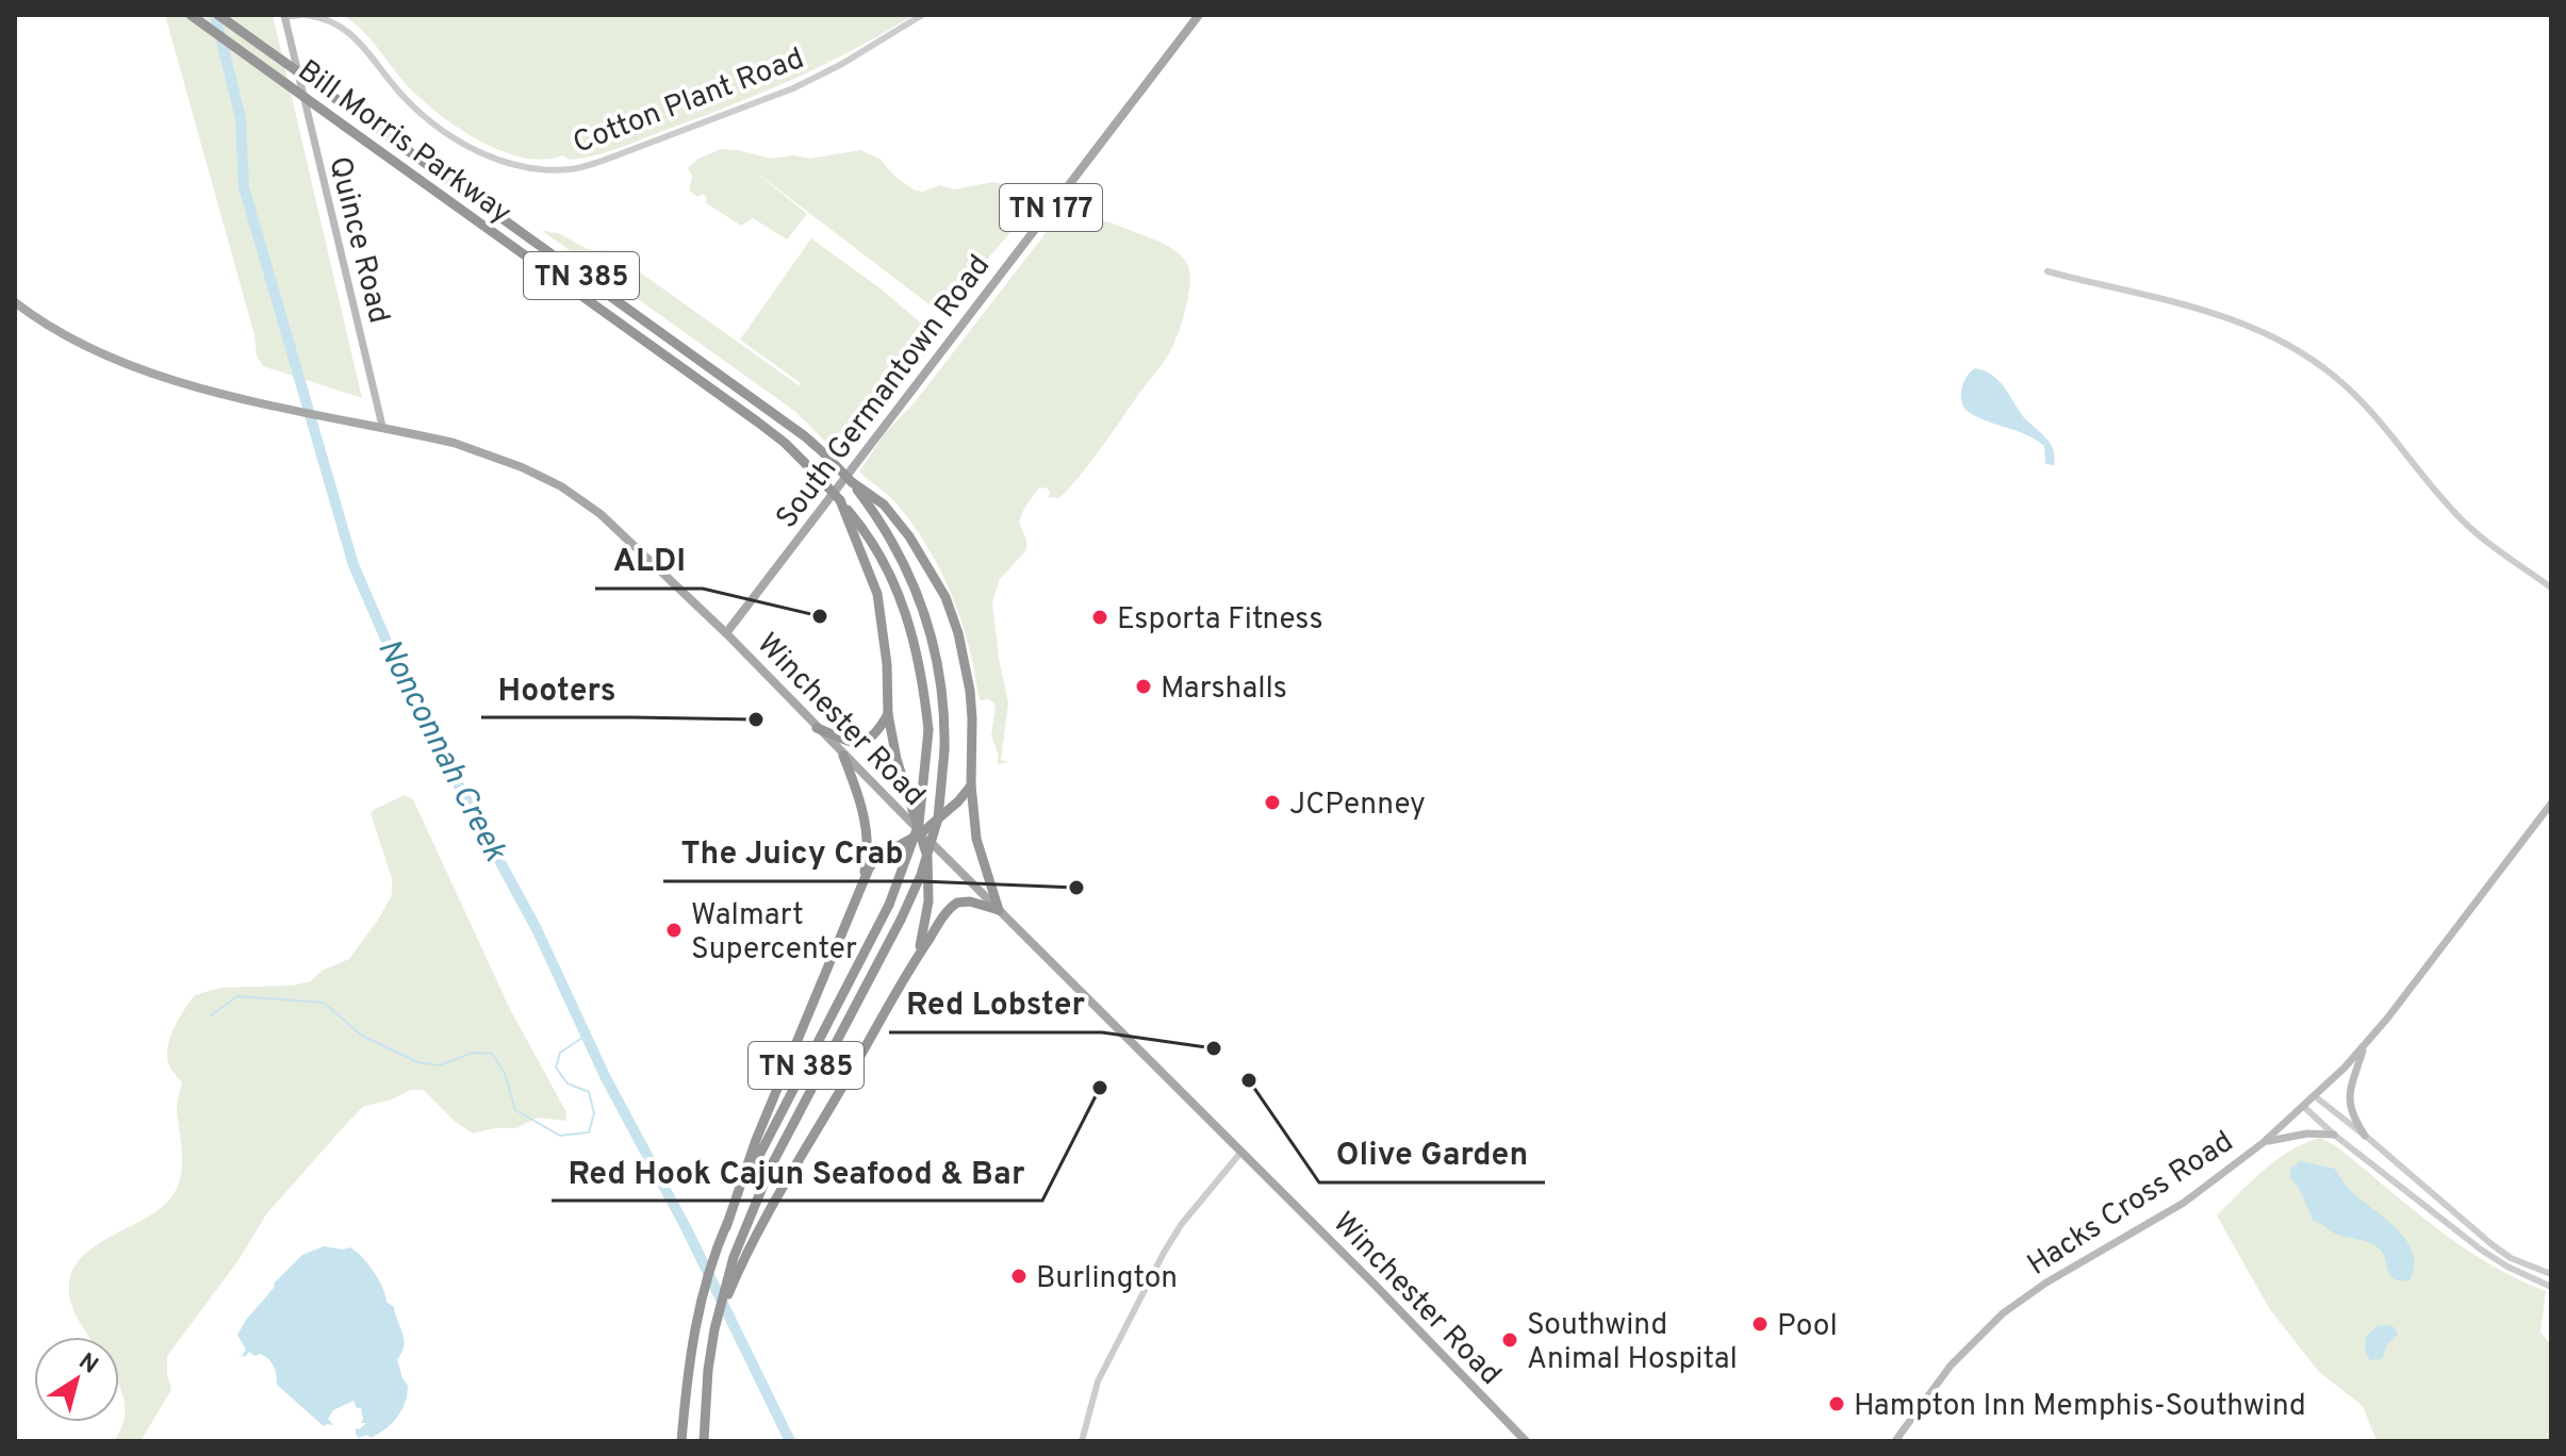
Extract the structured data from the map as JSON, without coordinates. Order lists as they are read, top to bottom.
{
  "streets": {
    "highway": ["Bill Morris Parkway", "TN 385"],
    "main road": [
      "TN 177",
      "Quince Road",
      "South Germantown Road",
      "Winchester Road",
      "Hacks Cross Road"
    ],
    "street": ["Cotton Plant Road"]
  },
  "crossings": [
    ["Cotton Plant Road", "Quince Road"],
    ["Quince Road", "Winchester Road"],
    ["South Germantown Road", "Winchester Road"]
  ],
  "water": ["Nonconnah Creek"],
  "places": [
    "ALDI",
    "Esporta Fitness",
    "Marshalls",
    "Hooters",
    "JCPenney",
    "The Juicy Crab",
    "Walmart Supercenter",
    "Red Lobster",
    "Olive Garden",
    "Red Hook Cajun Seafood & Bar",
    "Burlington",
    "Pool",
    "Southwind Animal Hospital",
    "Hampton Inn Memphis-Southwind"
  ],
  "north": "top right"
}
